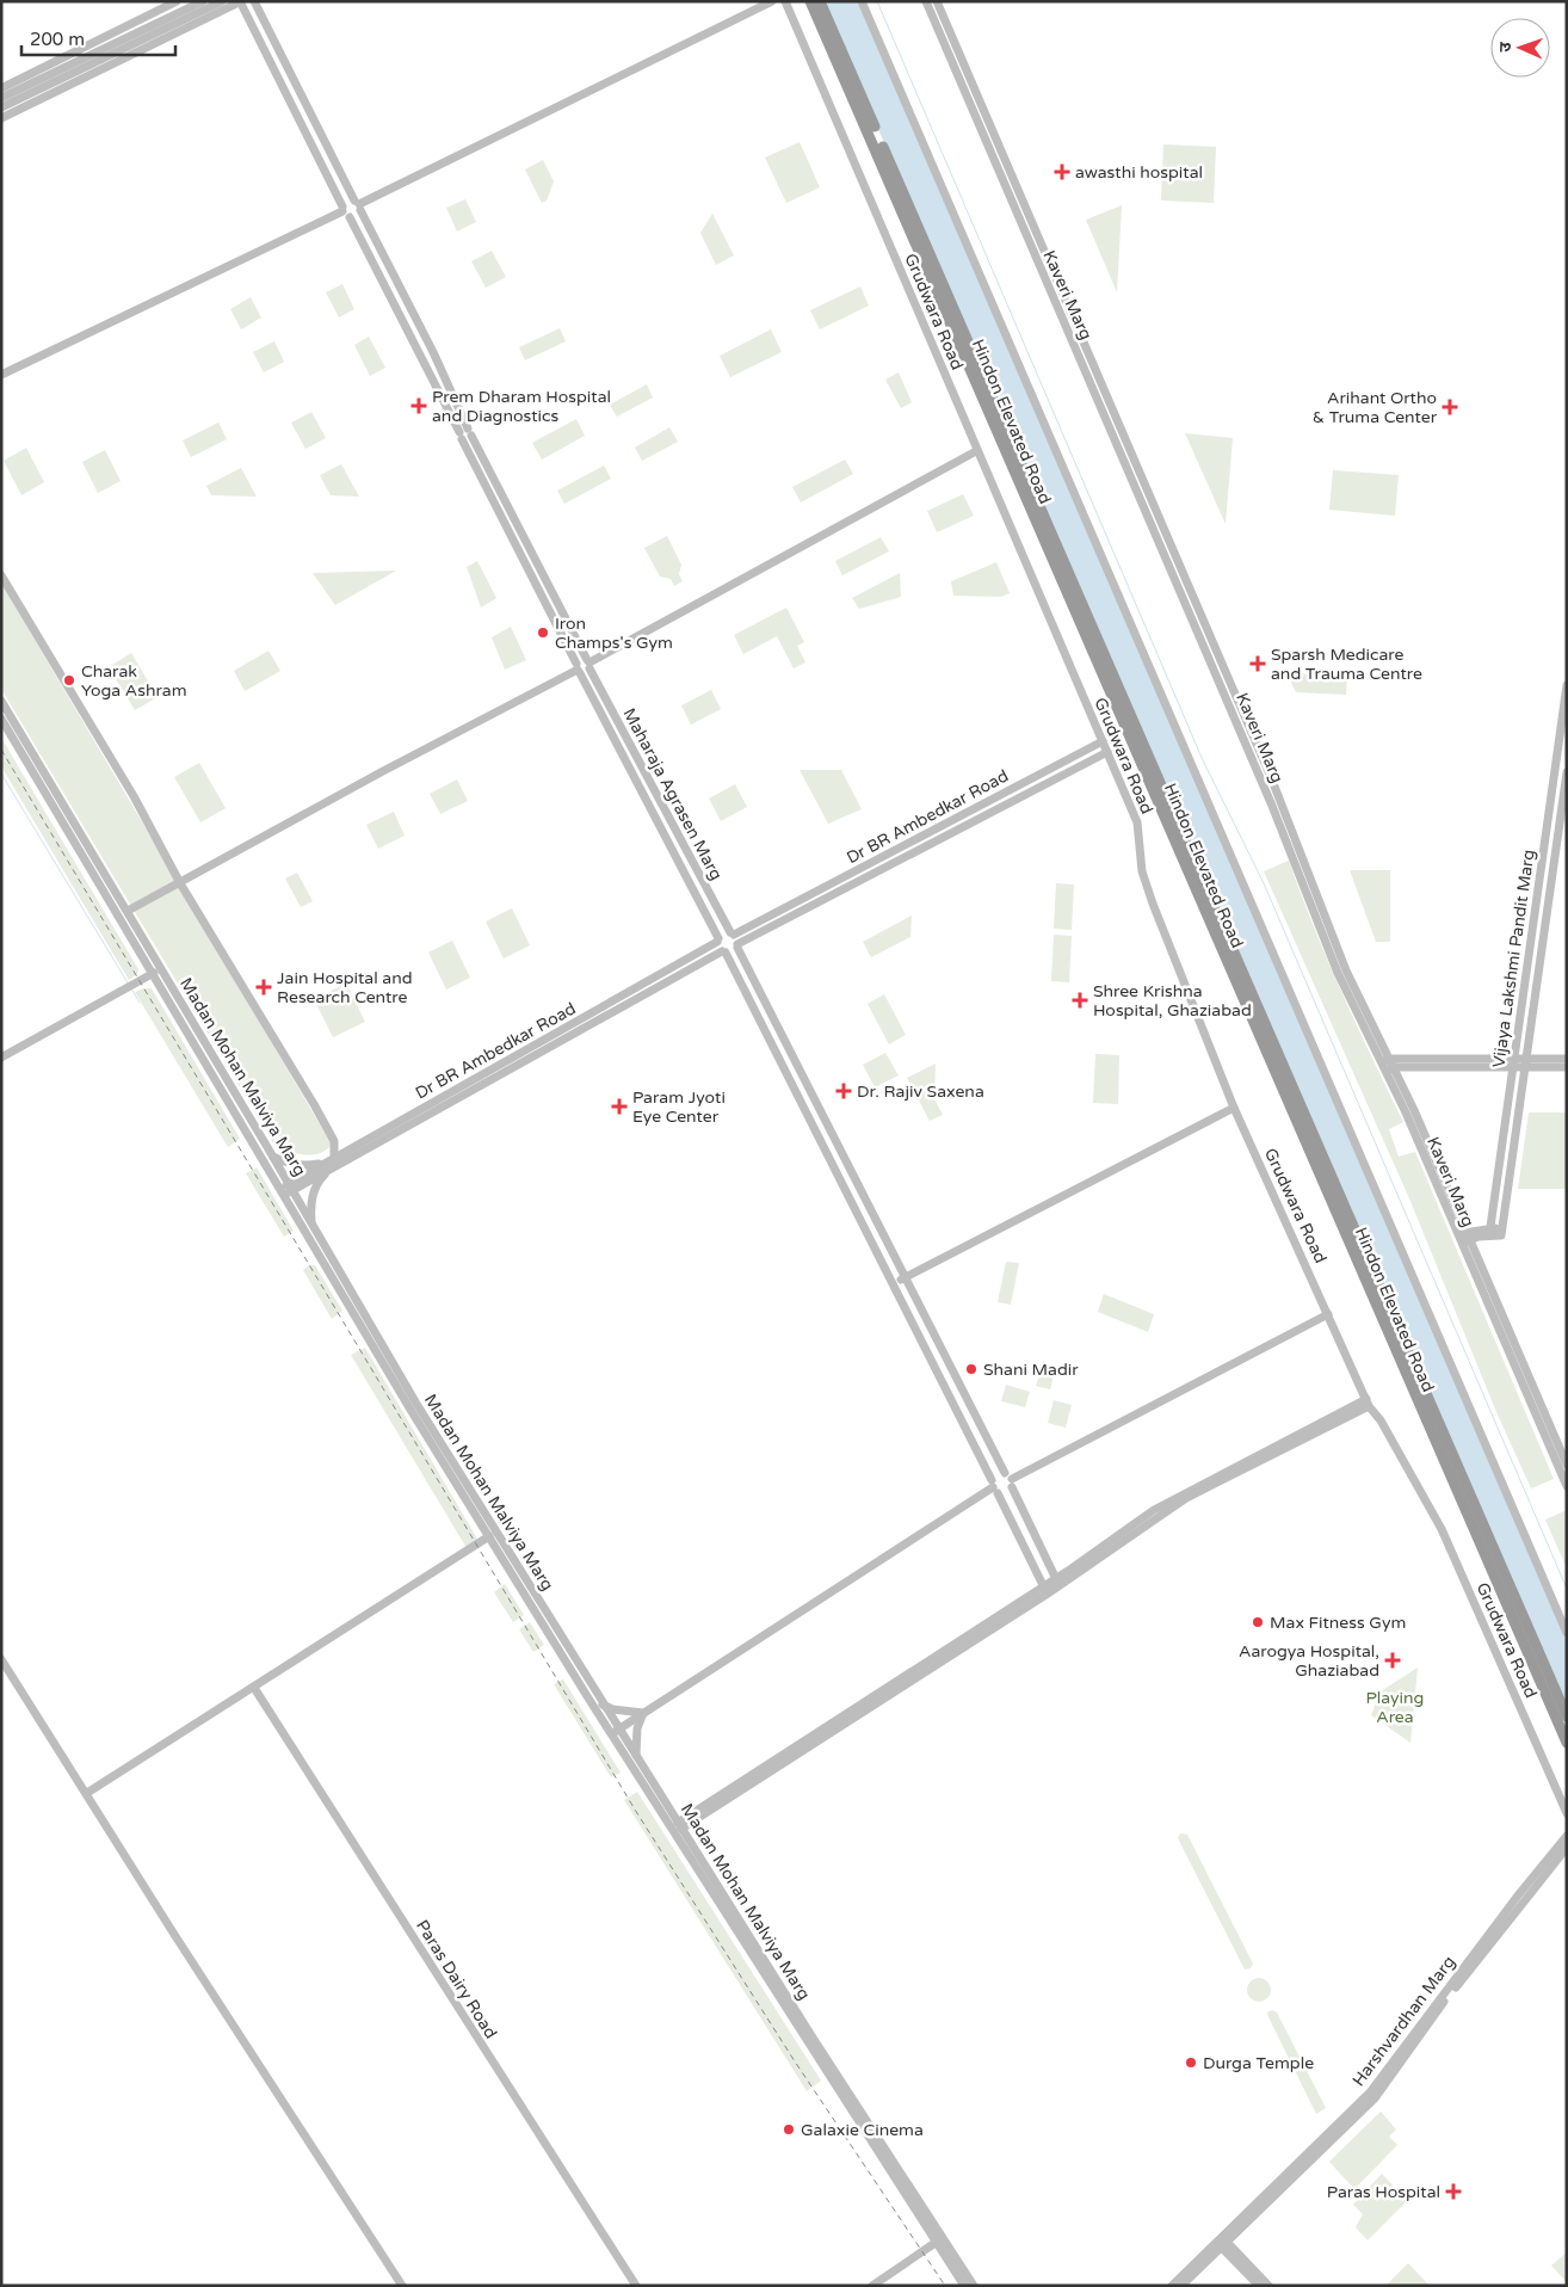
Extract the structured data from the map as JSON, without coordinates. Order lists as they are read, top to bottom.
{
  "streets": {
    "highway": ["Hindon Elevated Road"],
    "street": [
      "Kaveri Marg",
      "Grudwara Road",
      "Maharaja Agrasen Marg",
      "Dr BR Ambedkar Road",
      "Vijaya Lakshmi Pandit Marg",
      "Madan Mohan Malviya Marg",
      "Paras Dairy Road",
      "Harshvardhan Marg"
    ]
  },
  "crossings": [
    ["Grudwara Road", "Dr BR Ambedkar Road"],
    ["Maharaja Agrasen Marg", "Dr BR Ambedkar Road"],
    ["Dr BR Ambedkar Road", "Madan Mohan Malviya Marg"]
  ],
  "parks": ["Playing Area"],
  "places": {
    "health": [
      "awasthi hospital",
      "Prem Dharam Hospital and Diagnostics",
      "Arihant Ortho & Truma Center",
      "Sparsh Medicare and Trauma Centre",
      "Jain Hospital and Research Centre",
      "Shree Krishna Hospital, Ghaziabad",
      "Dr. Rajiv Saxena",
      "Param Jyoti Eye Center",
      "Aarogya Hospital, Ghaziabad",
      "Paras Hospital"
    ],
    "other": [
      "Iron Champs's Gym",
      "Charak Yoga Ashram",
      "Shani Madir",
      "Max Fitness Gym",
      "Durga Temple",
      "Galaxie Cinema"
    ]
  },
  "scale_bar": "200 m",
  "north": "left"
}
